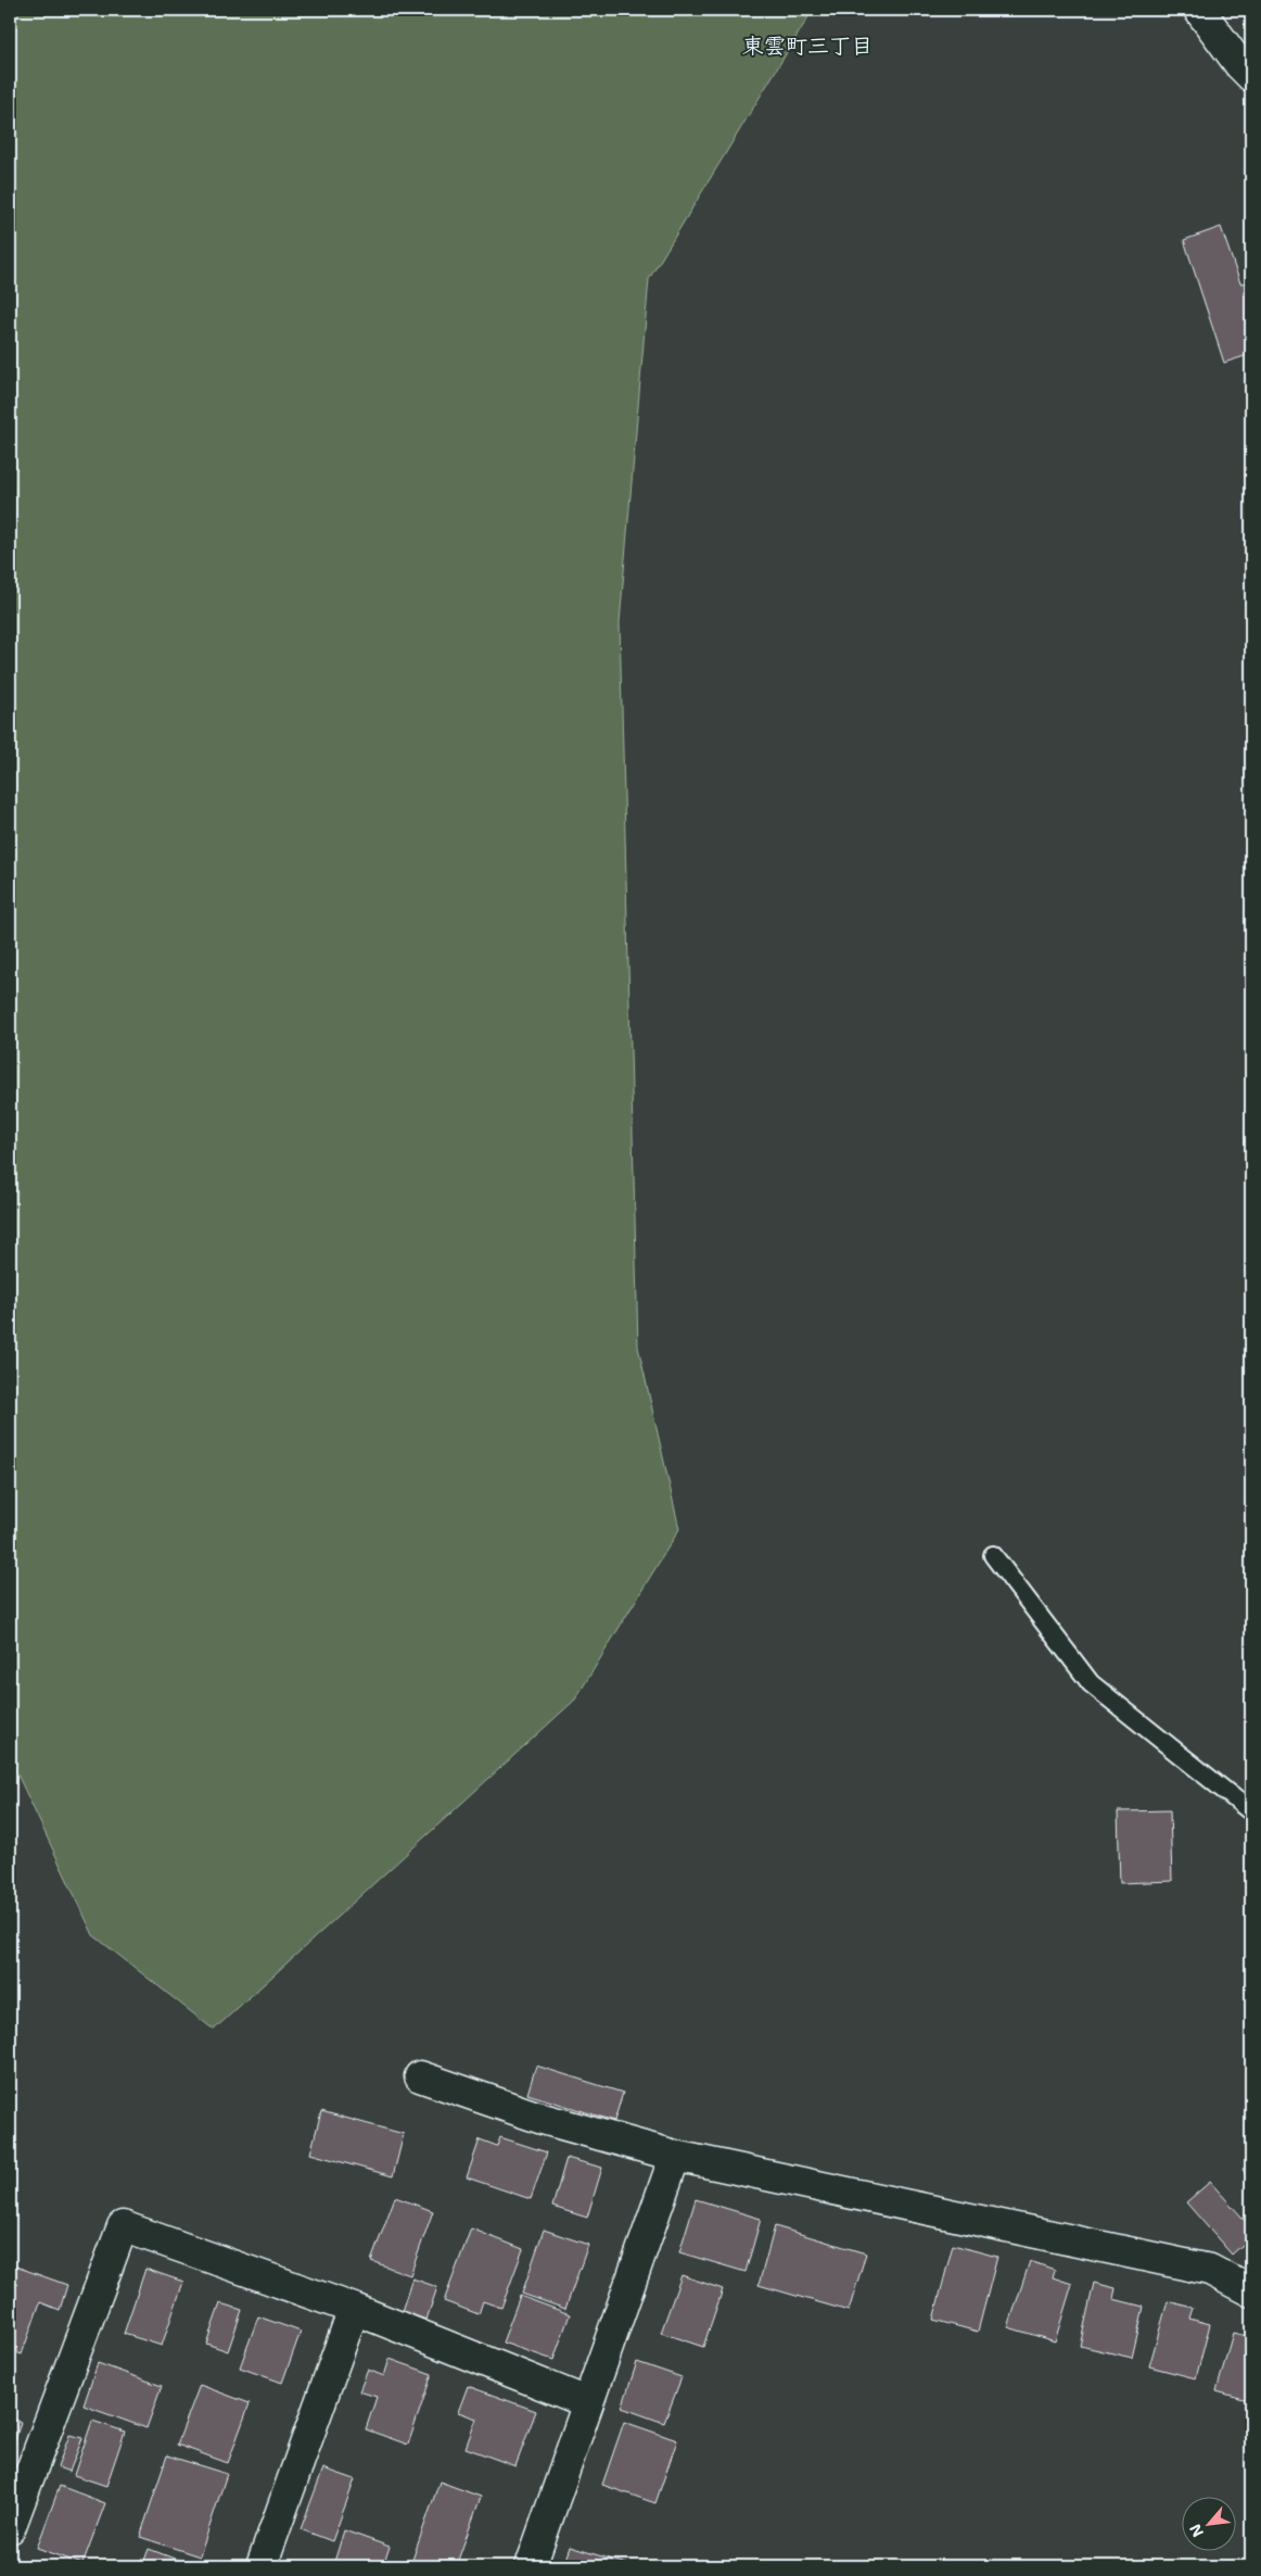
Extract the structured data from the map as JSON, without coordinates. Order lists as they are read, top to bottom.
{
  "districts": ["東雲町三丁目"],
  "north": "bottom left"
}
